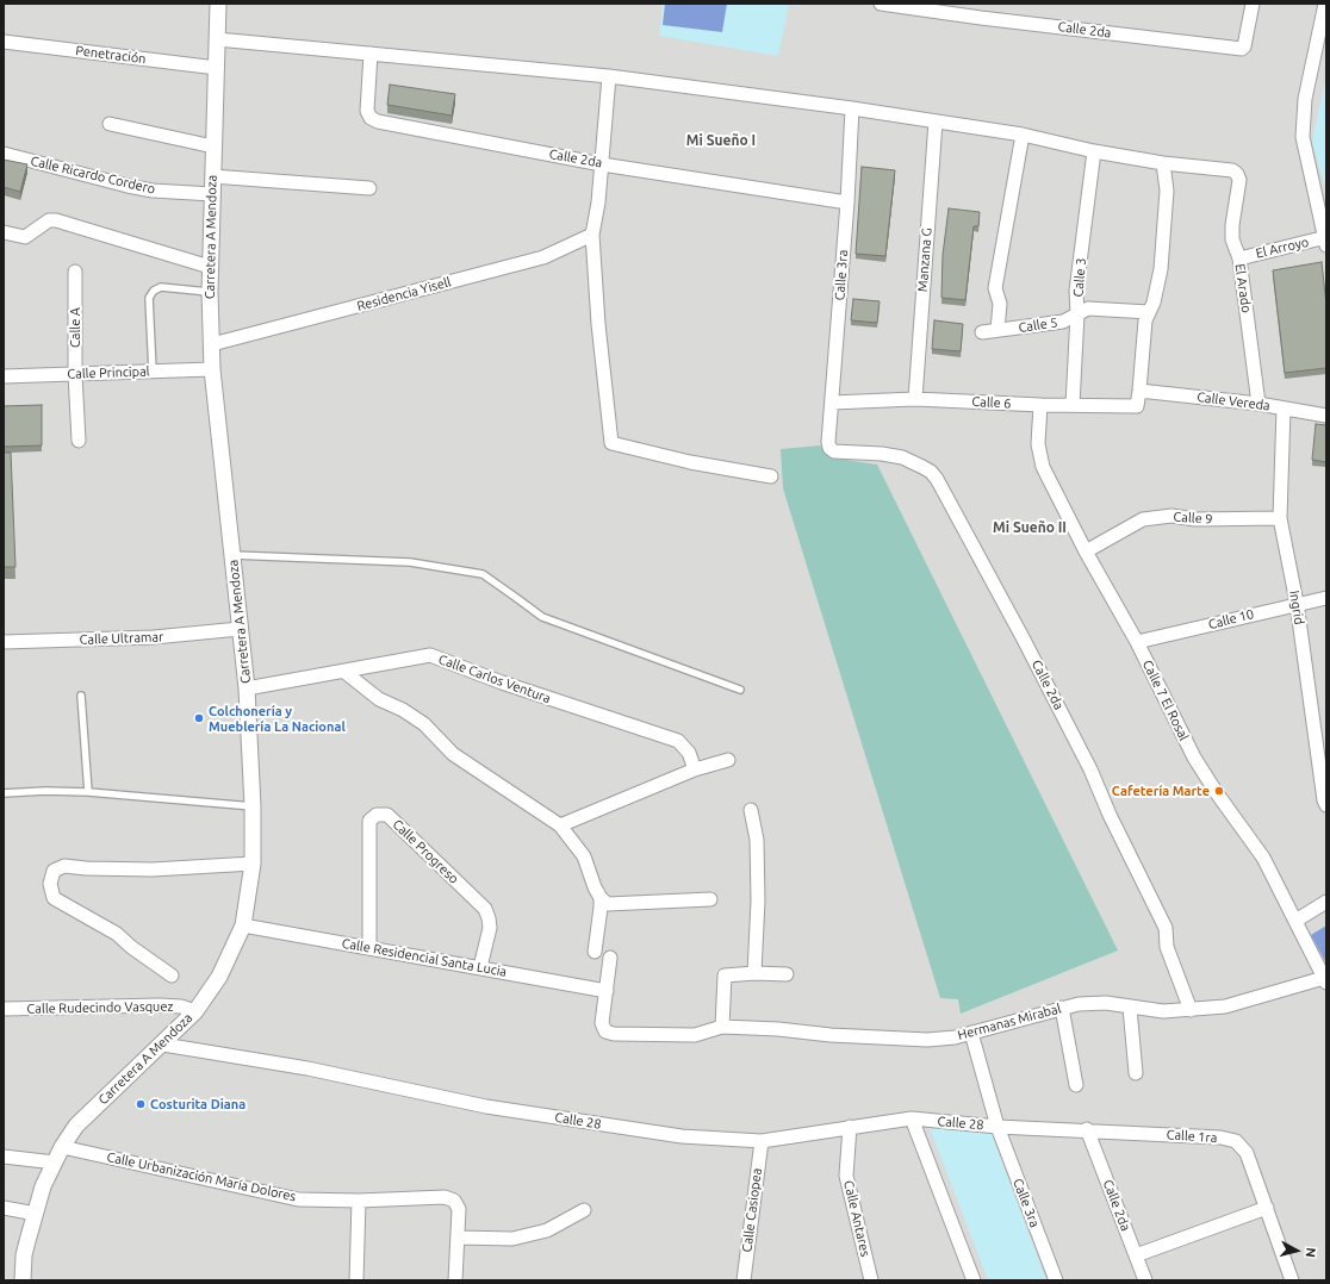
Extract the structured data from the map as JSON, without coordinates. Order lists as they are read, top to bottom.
{
  "streets": {
    "street": [
      "Calle 2da",
      "Penetración",
      "Calle Ricardo Cordero",
      "Carretera A Mendoza",
      "El Arroyo",
      "Manzana G",
      "Calle 3ra",
      "Calle 3",
      "El Arado",
      "Residencia Yisell",
      "Calle 5",
      "Calle A",
      "Calle Principal",
      "Calle Vereda",
      "Calle 6",
      "Calle 9",
      "Ingrid",
      "Calle 10",
      "Calle Ultramar",
      "Calle Carlos Ventura",
      "Calle 7 El Rosal",
      "Calle Progreso",
      "Calle Residencial Santa Lucia",
      "Calle Rudecindo Vasquez",
      "Hermanas Mirabal",
      "Calle 28",
      "Calle 1ra",
      "Calle Urbanización María Dolores",
      "Calle Casiopea",
      "Calle Antares"
    ]
  },
  "crossings": [
    ["Calle 2da", "Calle 3ra"],
    ["Calle 2da", "Hermanas Mirabal"],
    ["Calle 2da", "Calle 1ra"],
    ["Penetración", "Carretera A Mendoza"],
    ["Calle Ricardo Cordero", "Carretera A Mendoza"],
    ["Carretera A Mendoza", "Residencia Yisell"],
    ["Carretera A Mendoza", "Calle Principal"],
    ["Carretera A Mendoza", "Calle Ultramar"],
    ["Carretera A Mendoza", "Calle Carlos Ventura"],
    ["Carretera A Mendoza", "Calle Residencial Santa Lucia"],
    ["Carretera A Mendoza", "Calle Rudecindo Vasquez"],
    ["Carretera A Mendoza", "Calle 28"],
    ["Carretera A Mendoza", "Calle Urbanización María Dolores"],
    ["El Arroyo", "El Arado"],
    ["Manzana G", "Calle 6"],
    ["Calle 3ra", "Calle 6"],
    ["Calle 3ra", "Hermanas Mirabal"],
    ["Calle 3ra", "Calle 28"],
    ["Calle 3ra", "Calle 1ra"],
    ["Calle 3", "Calle 5"],
    ["Calle 3", "Calle 6"],
    ["El Arado", "Calle Vereda"],
    ["Calle A", "Calle Principal"],
    ["Calle Vereda", "Calle 6"],
    ["Calle Vereda", "Ingrid"],
    ["Calle 6", "Calle 7 El Rosal"],
    ["Calle 9", "Ingrid"],
    ["Calle 9", "Calle 7 El Rosal"],
    ["Ingrid", "Calle 10"],
    ["Calle 10", "Calle 7 El Rosal"],
    ["Calle 7 El Rosal", "Hermanas Mirabal"],
    ["Calle Progreso", "Calle Residencial Santa Lucia"],
    ["Calle Residencial Santa Lucia", "Hermanas Mirabal"],
    ["Calle 28", "Calle 1ra"],
    ["Calle 28", "Calle Casiopea"],
    ["Calle 28", "Calle Antares"]
  ],
  "districts": ["Mi Sueño I", "Mi Sueño II"],
  "places": ["Colchonería y Mueblería La Nacional", "Cafetería Marte", "Costurita Diana"],
  "north": "right"
}
